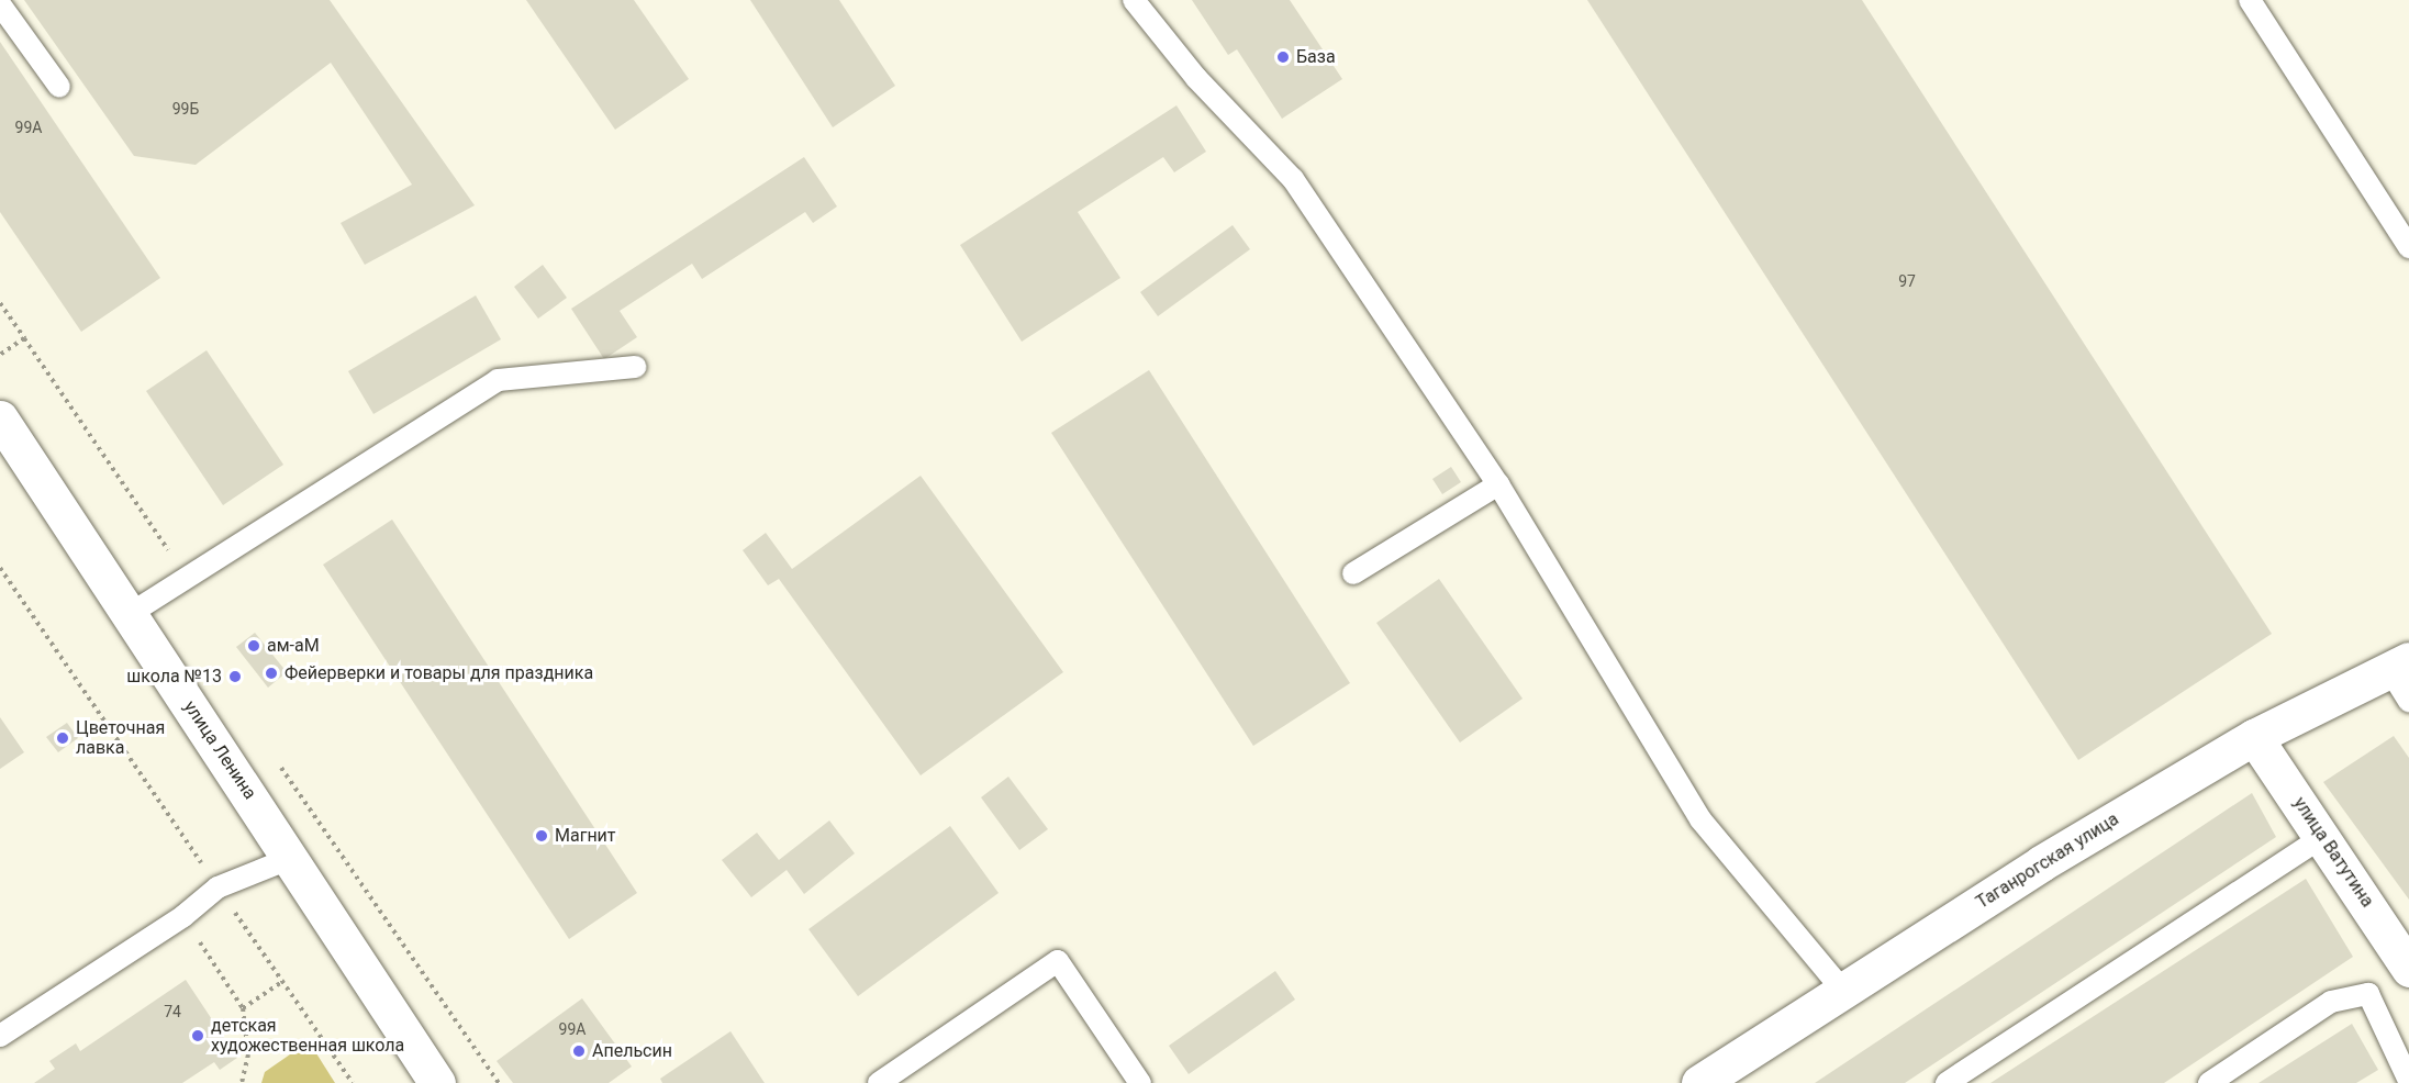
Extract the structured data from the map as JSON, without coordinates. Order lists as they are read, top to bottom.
{
  "streets": {
    "street": ["улица Ленина", "улица Ватутина", "Таганрогская улица"]
  },
  "crossings": [
    ["улица Ватутина", "Таганрогская улица"]
  ],
  "places": [
    "База",
    "ам-аМ",
    "Фейерверки и товары для праздника",
    "школа №13",
    "Цветочная лавка",
    "Магнит",
    "детская художественная школа",
    "Апельсин"
  ],
  "house_numbers": [
    "99Б",
    "99А",
    "97",
    "74",
    "99А"
  ]
}
